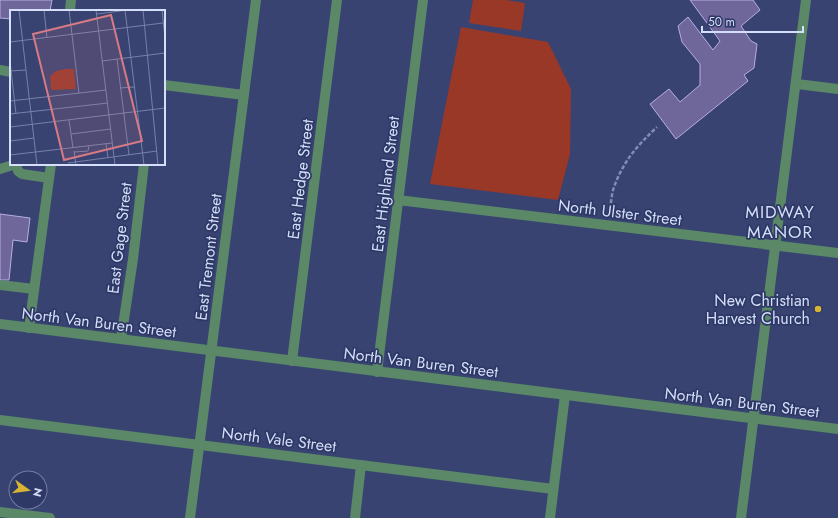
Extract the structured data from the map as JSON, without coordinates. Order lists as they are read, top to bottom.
{
  "streets": {
    "street": [
      "East Hedge Street",
      "East Highland Street",
      "North Ulster Street",
      "East Gage Street",
      "East Tremont Street",
      "North Van Buren Street",
      "North Vale Street"
    ]
  },
  "crossings": [
    ["East Hedge Street", "North Van Buren Street"],
    ["East Highland Street", "North Ulster Street"],
    ["East Highland Street", "North Van Buren Street"],
    ["East Gage Street", "North Van Buren Street"],
    ["East Tremont Street", "North Van Buren Street"],
    ["East Tremont Street", "North Vale Street"]
  ],
  "districts": ["MIDWAY MANOR"],
  "places": ["New Christian Harvest Church"],
  "scale_bar": "50 m",
  "north": "right"
}
